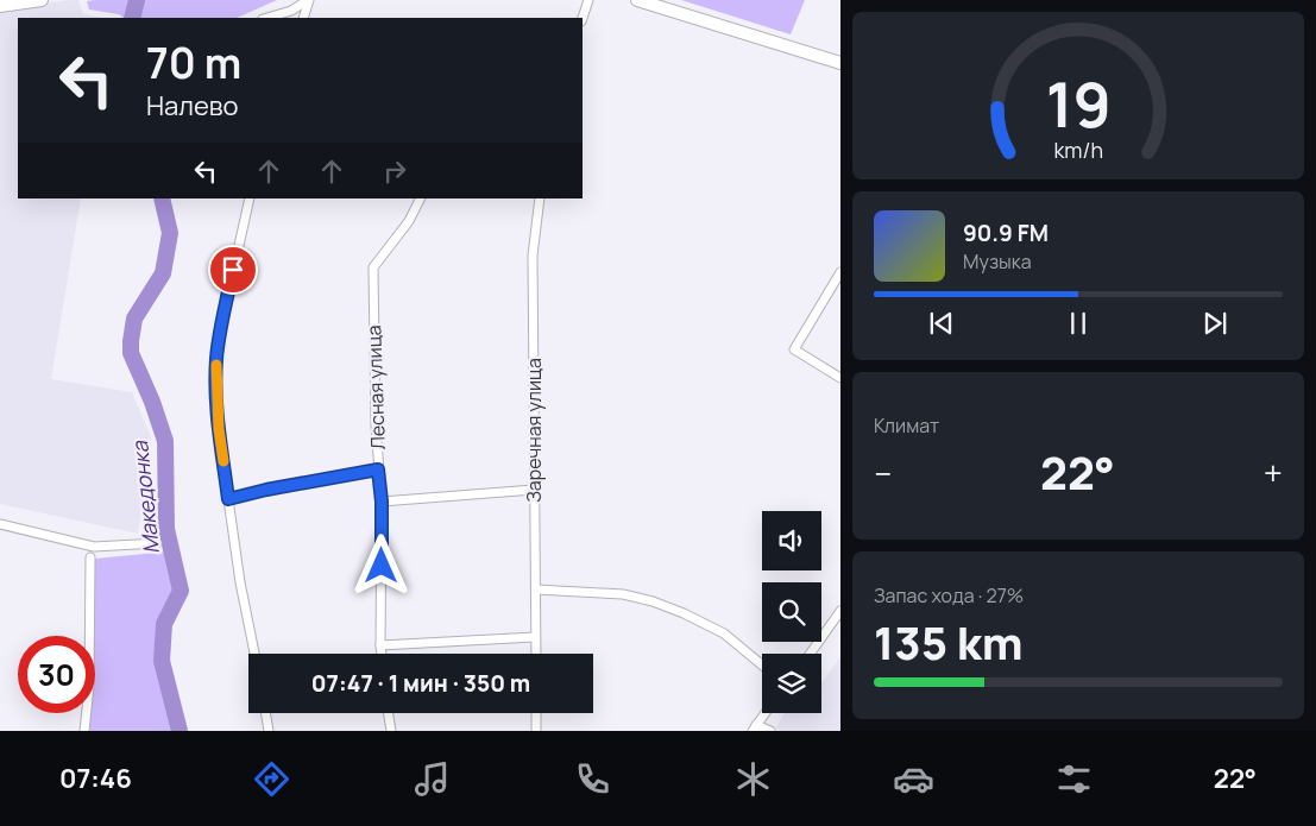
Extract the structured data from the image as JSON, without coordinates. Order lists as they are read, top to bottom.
{
  "streets": {
    "street": ["Лесная улица", "Заречная улица"]
  },
  "water": ["Македонка"],
  "page": {
    "turn": ["70 m", "Налево"],
    "song": ["90.9 FM", "Музыка"],
    "tile": [
      "Климат",
      ["Запас хода · 27%", "135 km"]
    ],
    "heat": ["−", "22°", "+"],
    "limit": "30",
    "trip": "07:47 · 1 мин · 350 m",
    "tabs": ["07:46", "22°"],
    "gauge": ["19", "km/h"]
  }
}
